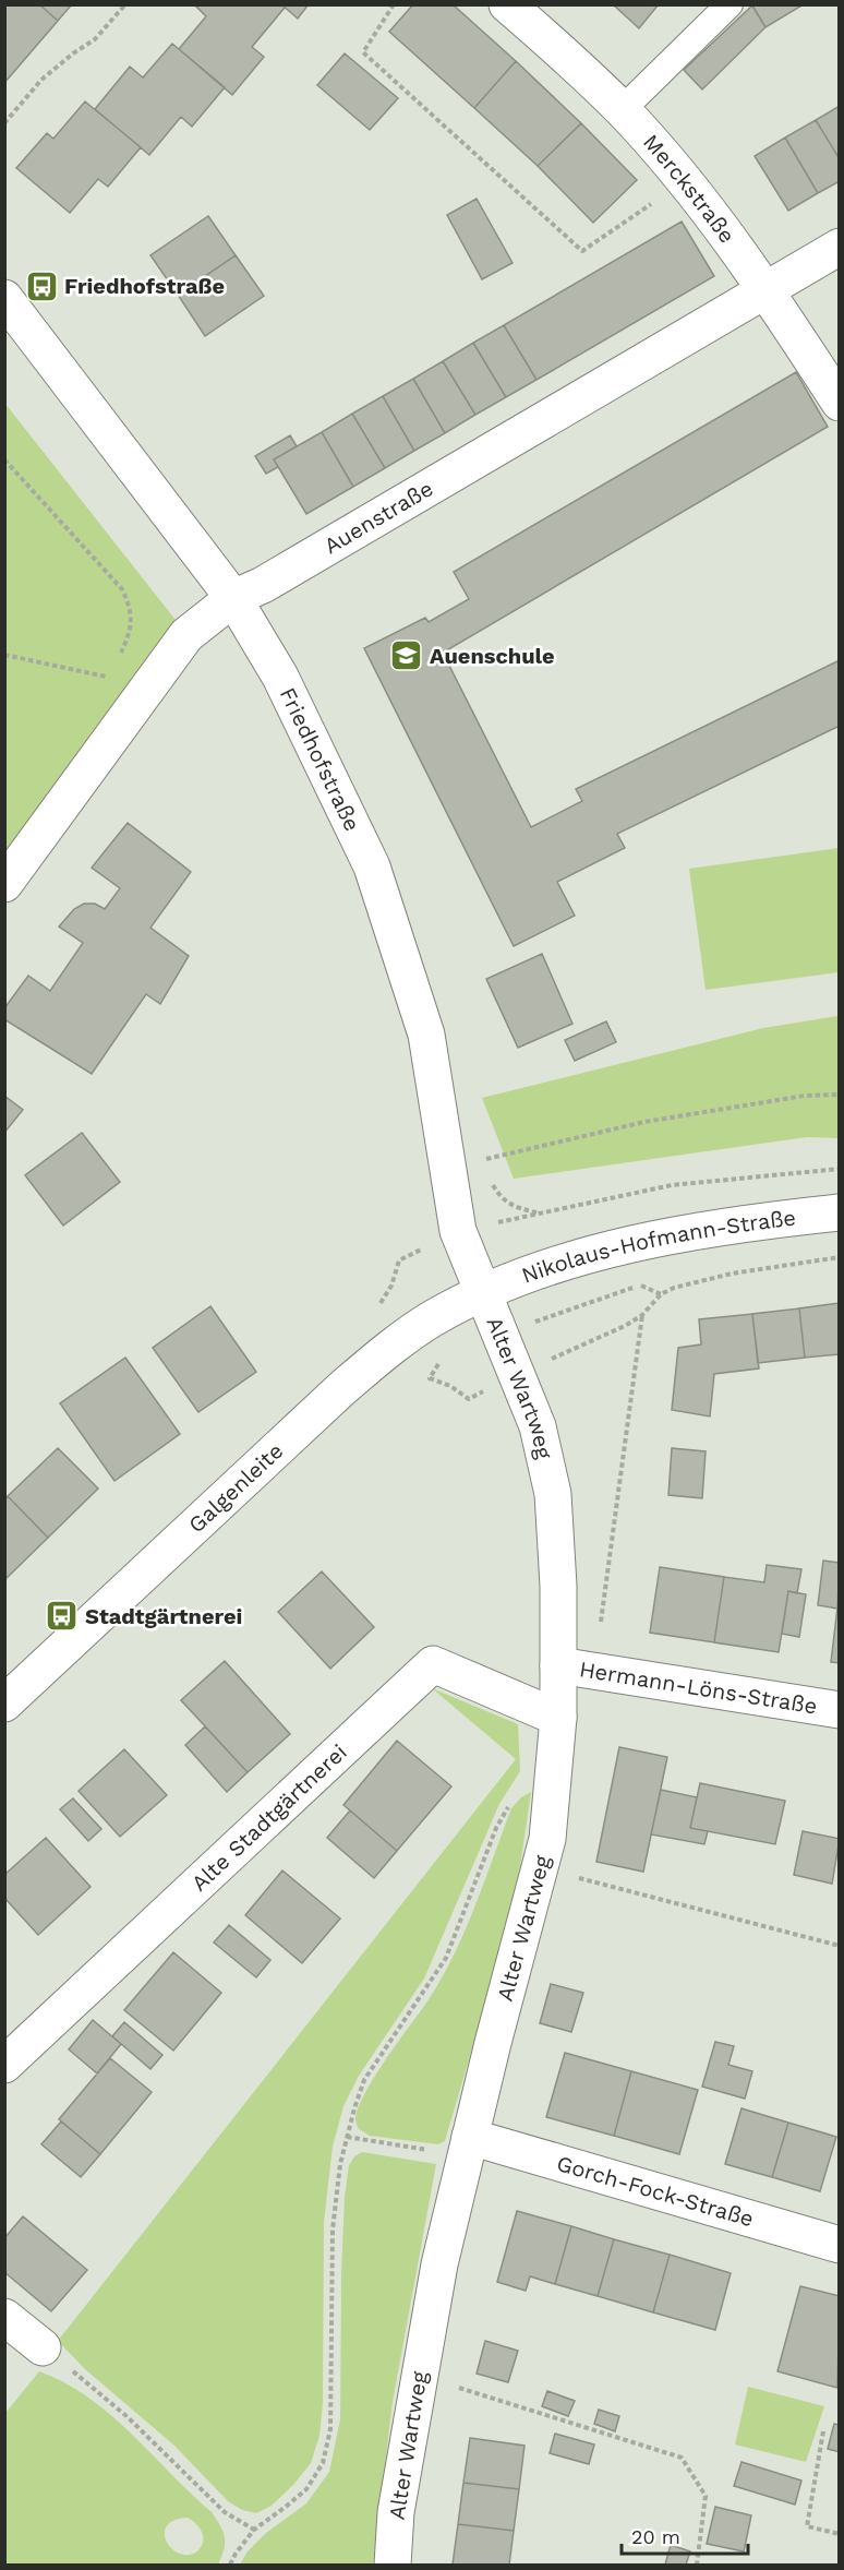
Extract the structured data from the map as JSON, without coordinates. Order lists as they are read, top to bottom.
{
  "streets": {
    "street": [
      "Merckstraße",
      "Auenstraße",
      "Friedhofstraße",
      "Nikolaus-Hofmann-Straße",
      "Alter Wartweg",
      "Galgenleite",
      "Hermann-Löns-Straße",
      "Alte Stadtgärtnerei",
      "Gorch-Fock-Straße"
    ]
  },
  "crossings": [
    ["Merckstraße", "Auenstraße"],
    ["Auenstraße", "Friedhofstraße"],
    ["Friedhofstraße", "Nikolaus-Hofmann-Straße"],
    ["Friedhofstraße", "Alter Wartweg"],
    ["Friedhofstraße", "Galgenleite"],
    ["Nikolaus-Hofmann-Straße", "Alter Wartweg"],
    ["Nikolaus-Hofmann-Straße", "Galgenleite"],
    ["Alter Wartweg", "Galgenleite"],
    ["Alter Wartweg", "Hermann-Löns-Straße"],
    ["Alter Wartweg", "Alte Stadtgärtnerei"],
    ["Alter Wartweg", "Gorch-Fock-Straße"]
  ],
  "places": {
    "bus stop": ["Friedhofstraße", "Stadtgärtnerei"],
    "school or university": ["Auenschule"]
  },
  "scale_bar": "20 m"
}
